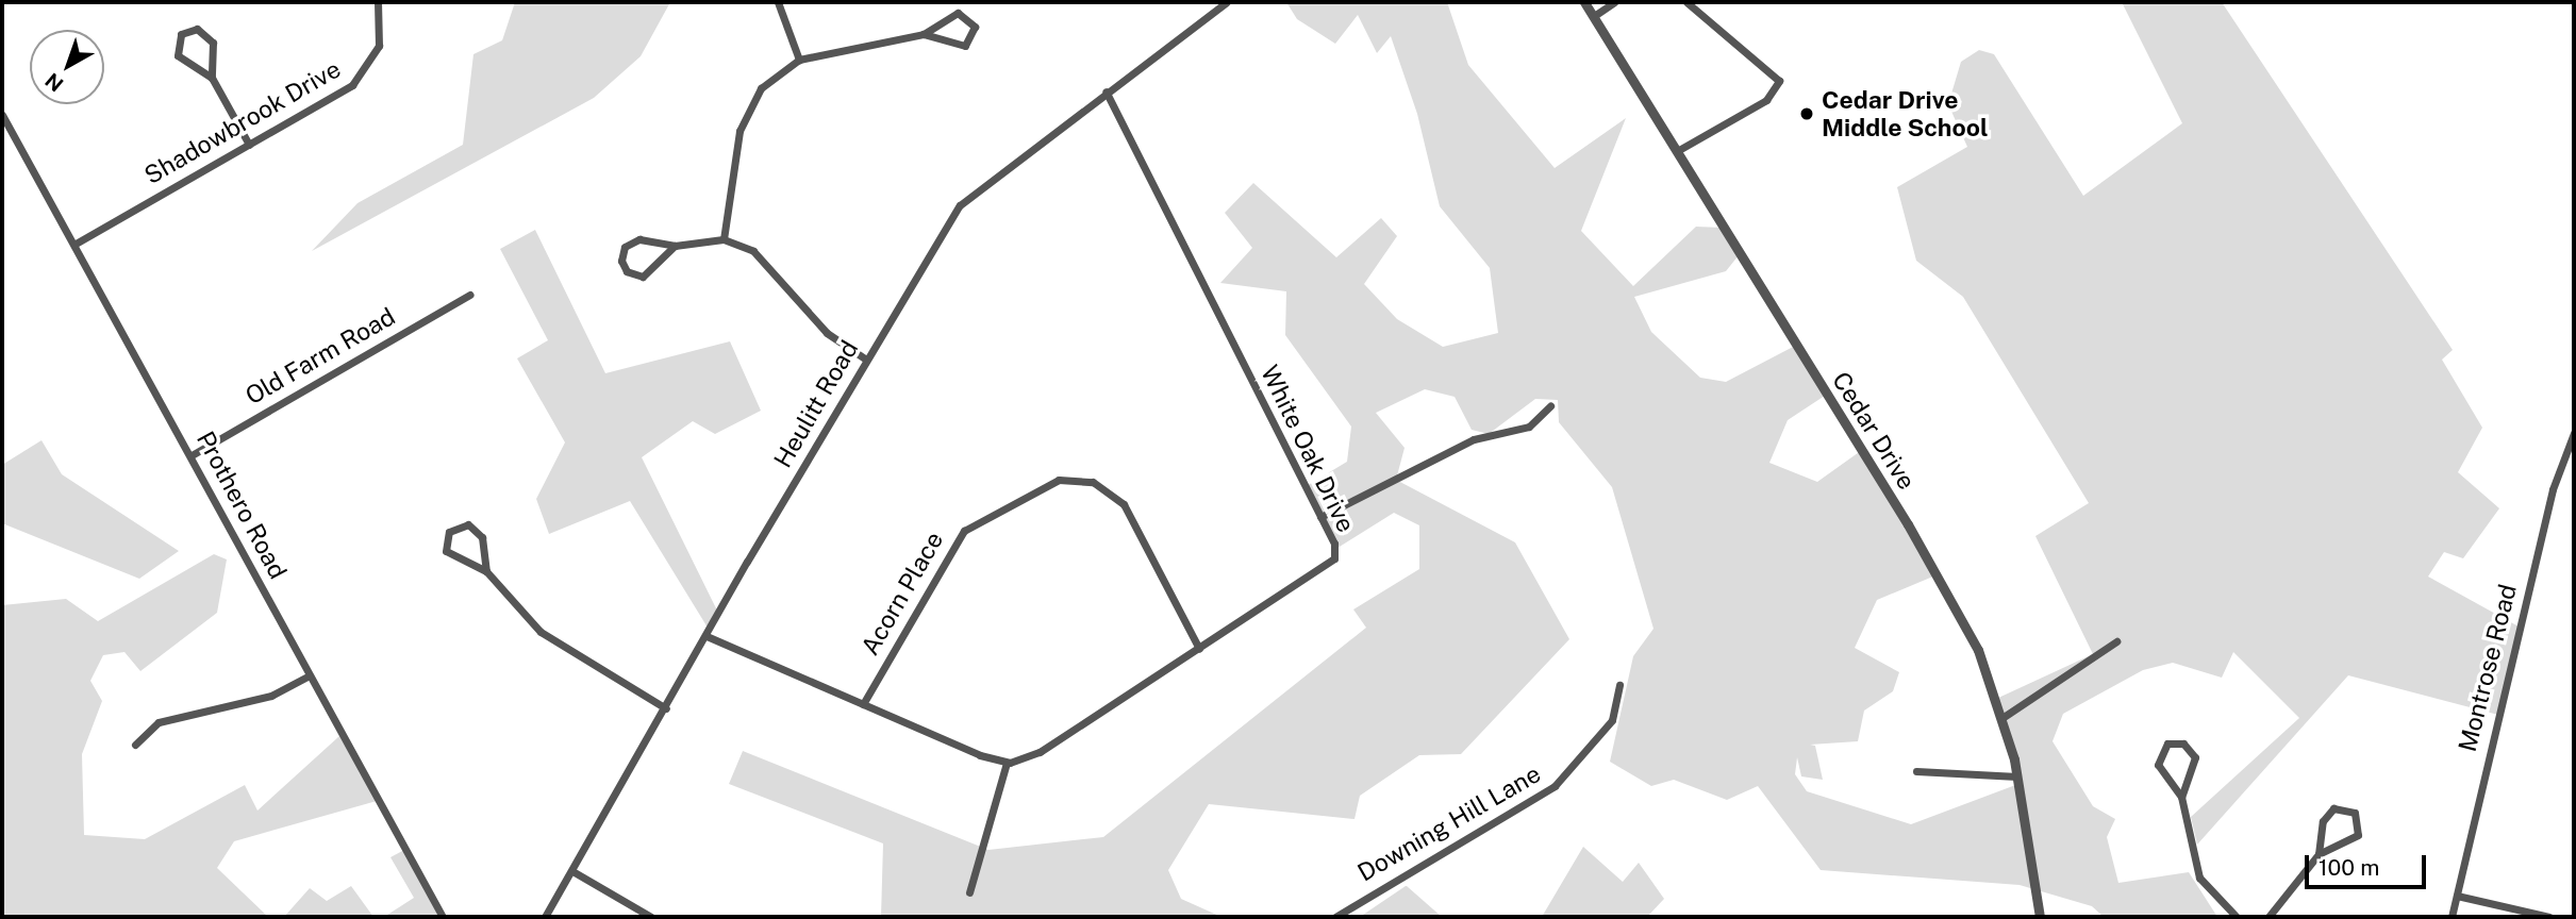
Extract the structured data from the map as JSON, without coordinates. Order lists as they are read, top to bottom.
{
  "streets": {
    "street": [
      "Shadowbrook Drive",
      "Old Farm Road",
      "Heulitt Road",
      "Cedar Drive",
      "White Oak Drive",
      "Prothero Road",
      "Acorn Place",
      "Montrose Road",
      "Downing Hill Lane"
    ]
  },
  "crossings": [
    ["Shadowbrook Drive", "Prothero Road"],
    ["Old Farm Road", "Prothero Road"],
    ["Heulitt Road", "White Oak Drive"],
    ["White Oak Drive", "Acorn Place"]
  ],
  "places": ["Cedar Drive Middle School"],
  "scale_bar": "100 m",
  "north": "bottom left"
}
